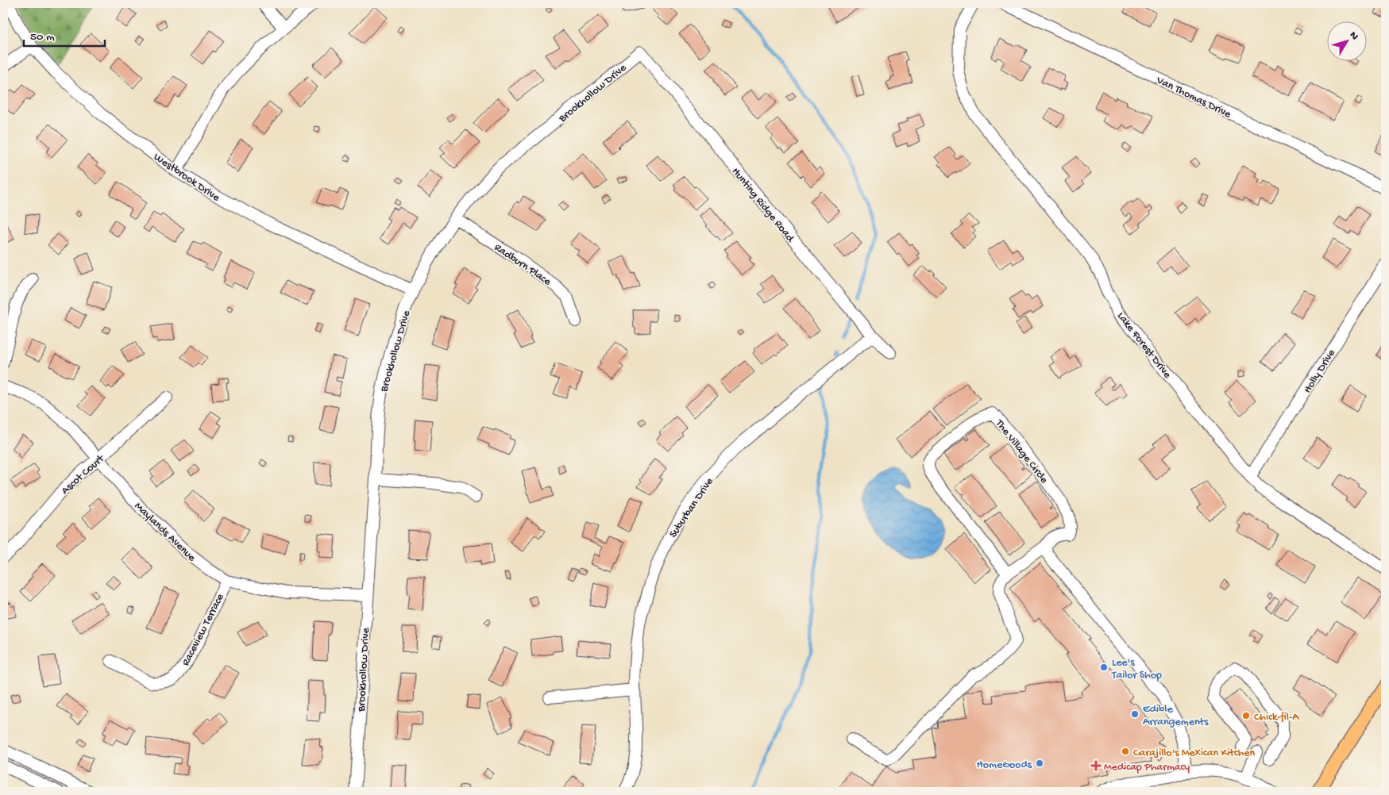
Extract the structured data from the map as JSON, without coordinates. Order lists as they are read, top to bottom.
{
  "streets": {
    "street": [
      "Brookhollow Drive",
      "Van Thomas Drive",
      "Westbrook Drive",
      "Hunting Ridge Road",
      "Radburn Place",
      "Lake Forest Drive",
      "Holly Drive",
      "The Village Circle",
      "Ascot Court",
      "Suburban Drive",
      "Maylands Avenue",
      "Raceview Terrace"
    ]
  },
  "crossings": [
    ["Brookhollow Drive", "Westbrook Drive"],
    ["Brookhollow Drive", "Hunting Ridge Road"],
    ["Brookhollow Drive", "Radburn Place"],
    ["Brookhollow Drive", "Maylands Avenue"],
    ["Hunting Ridge Road", "Suburban Drive"],
    ["Lake Forest Drive", "Holly Drive"],
    ["Ascot Court", "Maylands Avenue"],
    ["Maylands Avenue", "Raceview Terrace"]
  ],
  "places": {
    "other": [
      "Lee's Tailor Shop",
      "Edible Arrangements",
      "Chick-fil-A",
      "Carajillo's Mexican Kitchen",
      "HomeGoods"
    ],
    "health": ["Medicap Pharmacy"]
  },
  "scale_bar": "50 m",
  "north": "top right"
}
